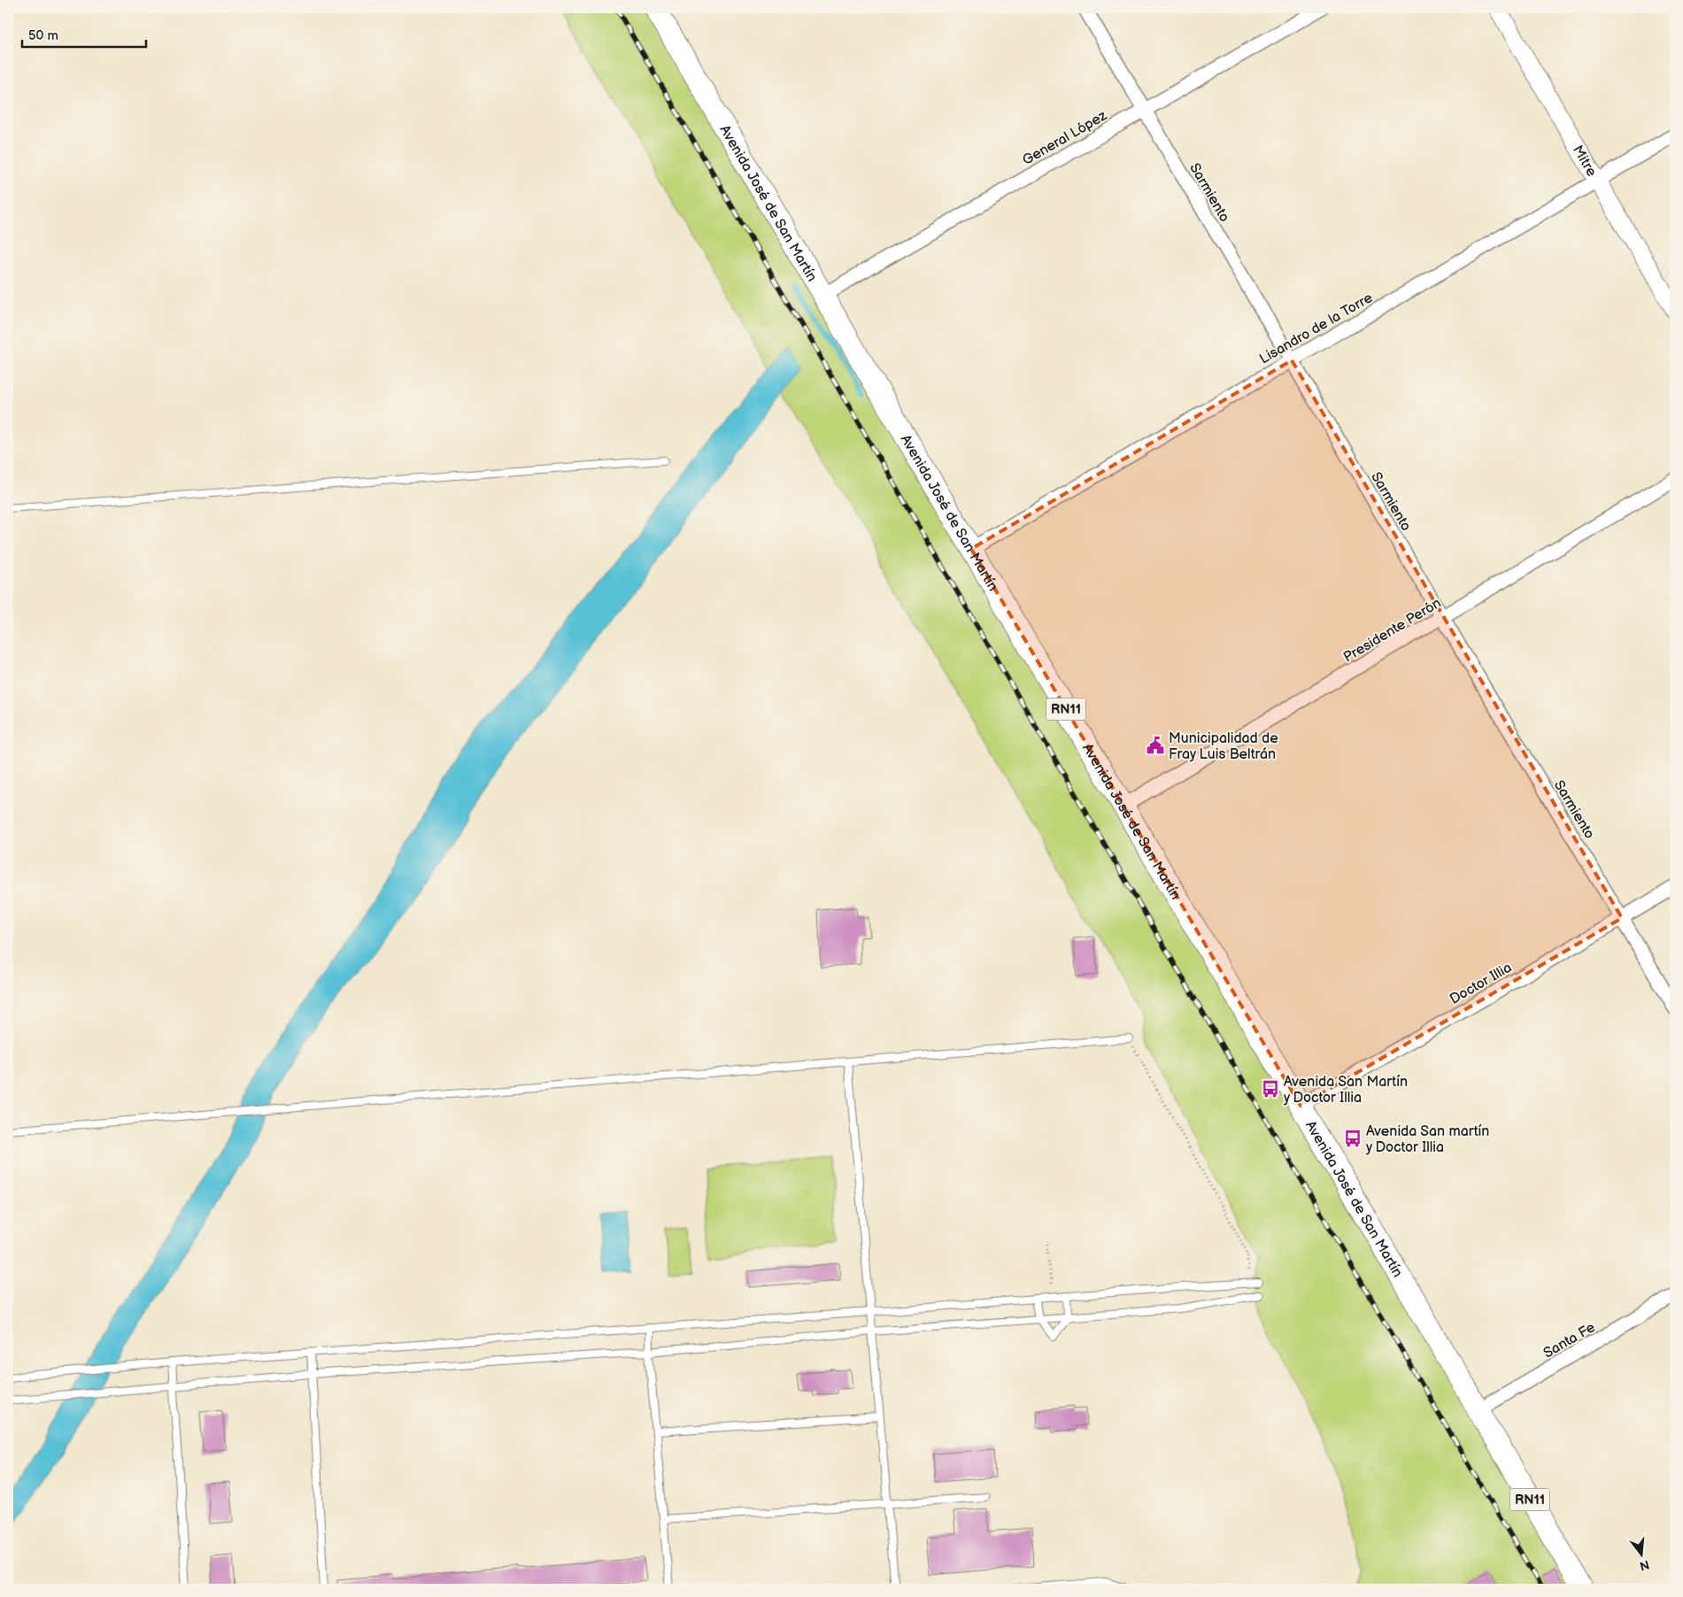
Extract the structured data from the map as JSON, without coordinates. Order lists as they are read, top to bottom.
{
  "streets": {
    "main road": ["Avenida José de San Martín", "RN11"],
    "street": [
      "General López",
      "Mitre",
      "Sarmiento",
      "Lisandro de la Torre",
      "Presidente Perón",
      "Doctor Illia",
      "Santa Fe"
    ]
  },
  "crossings": [
    ["General López", "Sarmiento"],
    ["General López", "Avenida José de San Martín"],
    ["Mitre", "Lisandro de la Torre"],
    ["Sarmiento", "Lisandro de la Torre"],
    ["Sarmiento", "Presidente Perón"],
    ["Sarmiento", "Doctor Illia"],
    ["Avenida José de San Martín", "Lisandro de la Torre"],
    ["Avenida José de San Martín", "Presidente Perón"],
    ["Avenida José de San Martín", "Doctor Illia"],
    ["Avenida José de San Martín", "Santa Fe"]
  ],
  "places": {
    "public building": ["Municipalidad de Fray Luis Beltrán"],
    "bus stop": ["Avenida San Martín y Doctor Illia", "Avenida San martín y Doctor Illia"]
  },
  "scale_bar": "50 m",
  "north": "bottom"
}
